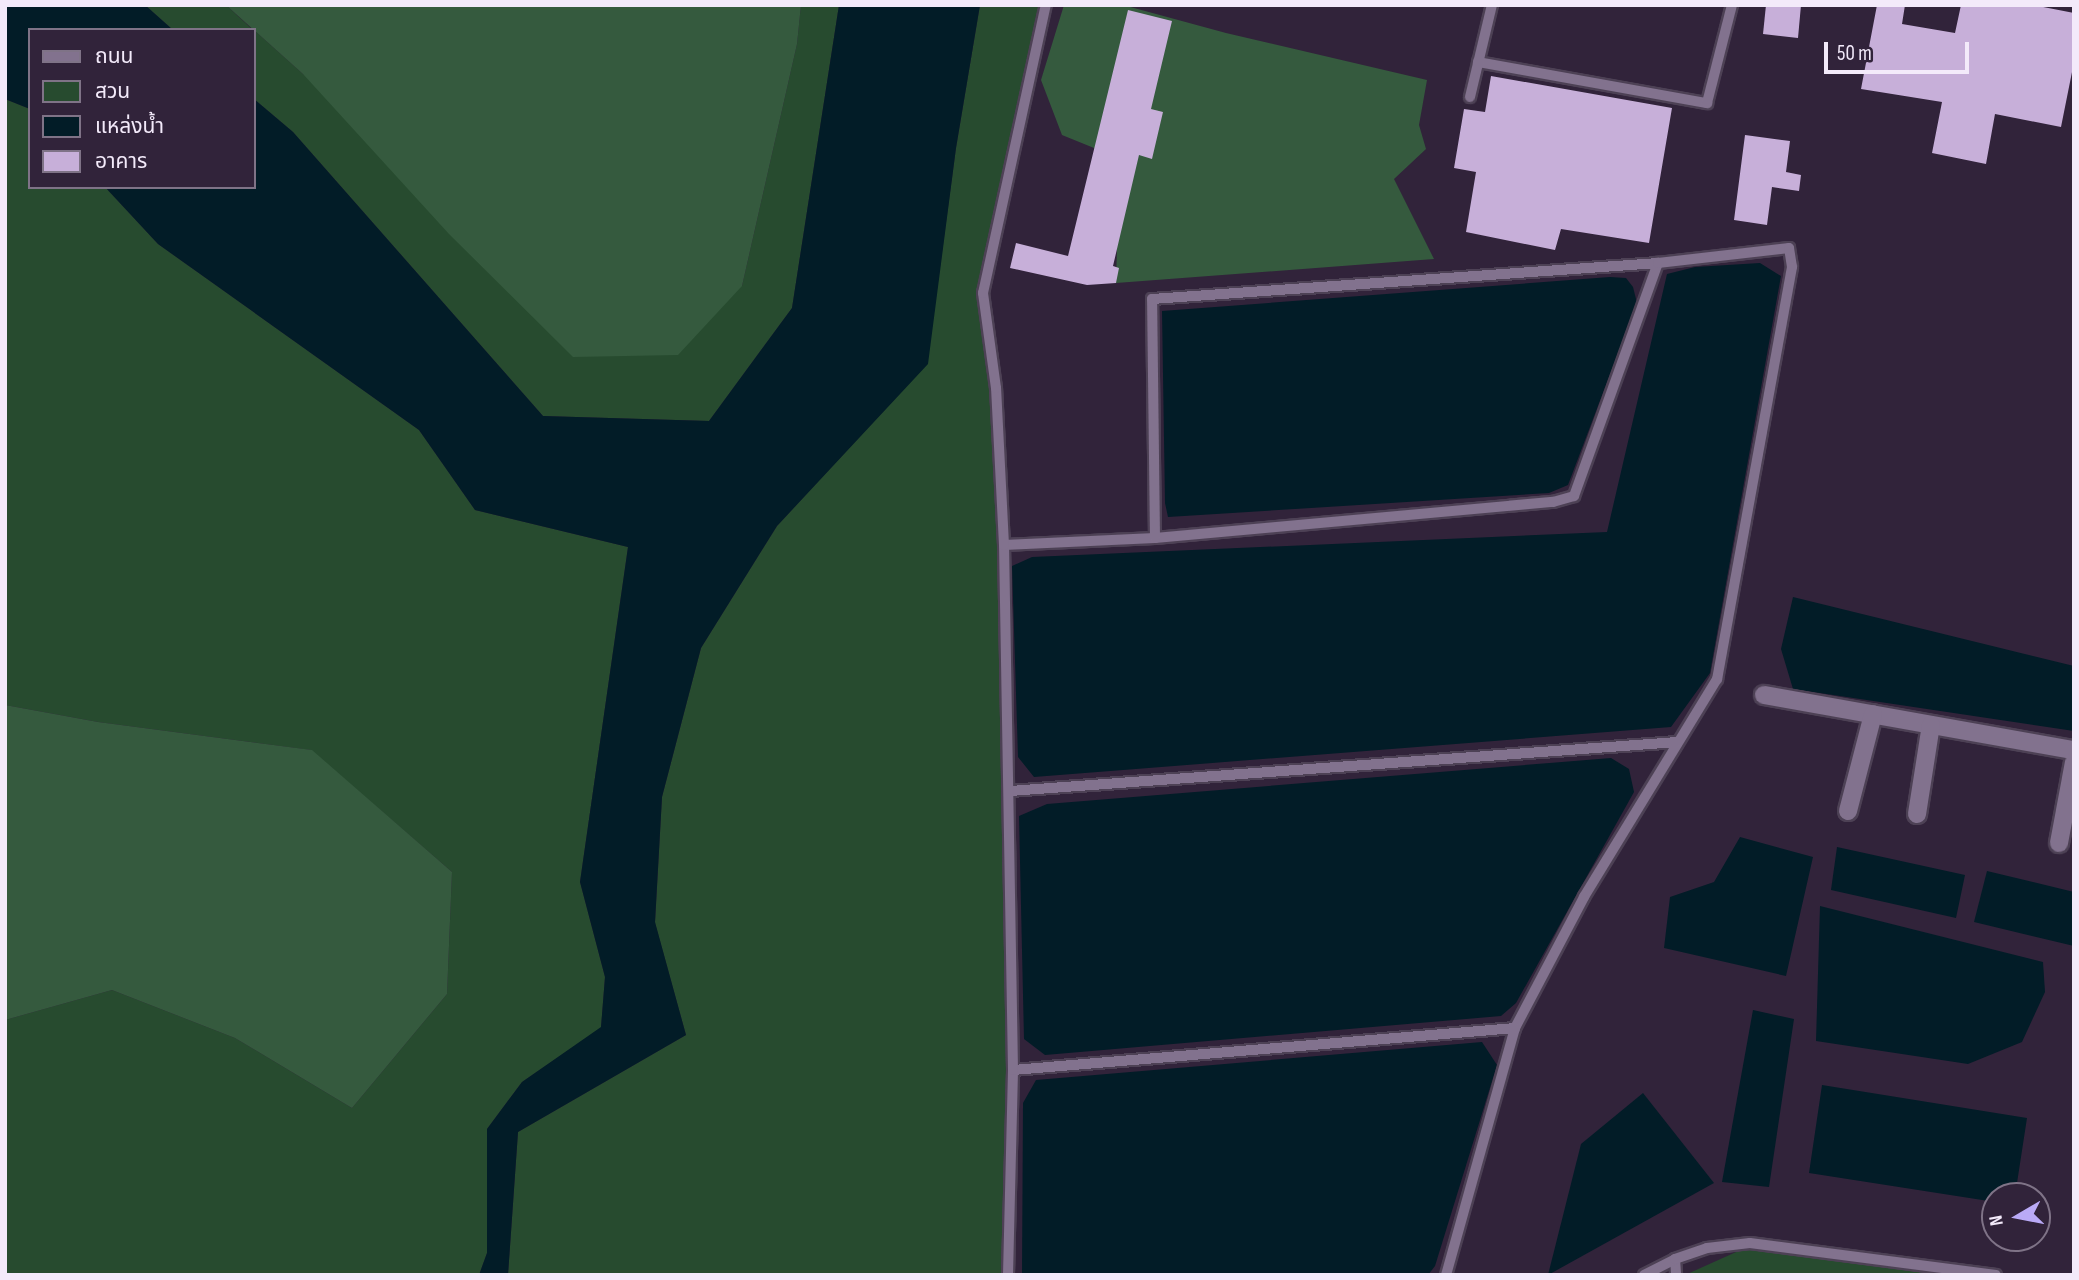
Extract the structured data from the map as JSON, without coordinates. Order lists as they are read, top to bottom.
{
  "legend": [
    "ถนน",
    "สวน",
    "แหล่งน้ำ",
    "อาคาร"
  ],
  "scale_bar": "50 m",
  "north": "left"
}
